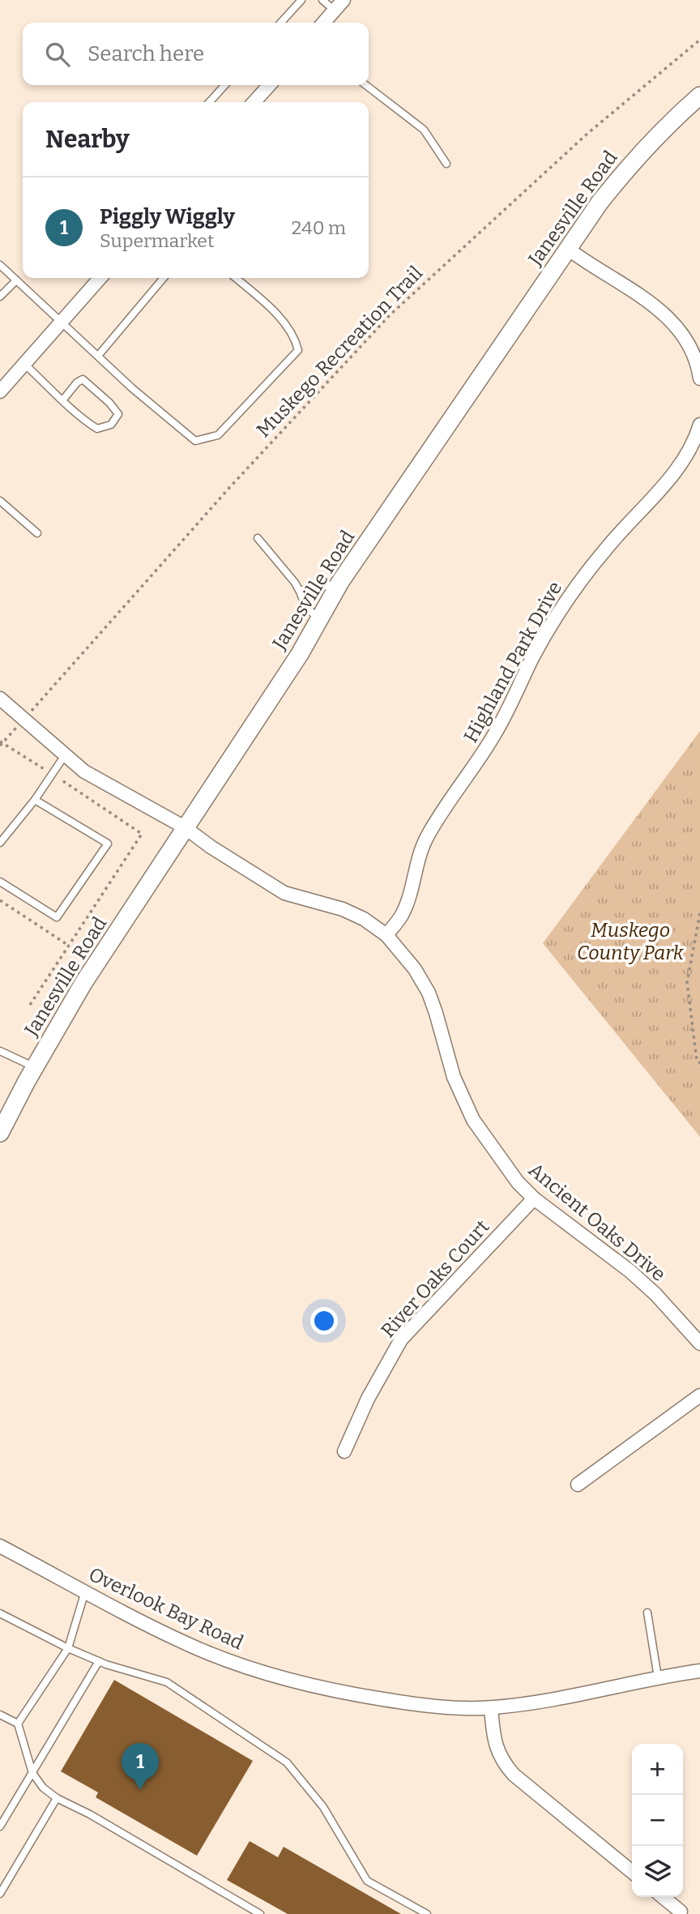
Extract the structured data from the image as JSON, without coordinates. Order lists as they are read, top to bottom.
{
  "streets": {
    "main road": ["Janesville Road"],
    "street": [
      "Highland Park Drive",
      "Ancient Oaks Drive",
      "River Oaks Court",
      "Overlook Bay Road"
    ],
    "path": ["Muskego Recreation Trail"]
  },
  "crossings": [
    ["Janesville Road", "Ancient Oaks Drive"],
    ["Highland Park Drive", "Ancient Oaks Drive"],
    ["Ancient Oaks Drive", "River Oaks Court"]
  ],
  "parks": ["Muskego County Park"],
  "page": {
    "search": "Search here",
    "heading": "Nearby",
    "list": [
      {
        "mark": "1",
        "name": "Piggly Wiggly",
        "note": "Supermarket",
        "value": "240 m"
      }
    ],
    "pins": "1",
    "map_buttons": ["+", "−"]
  }
}
